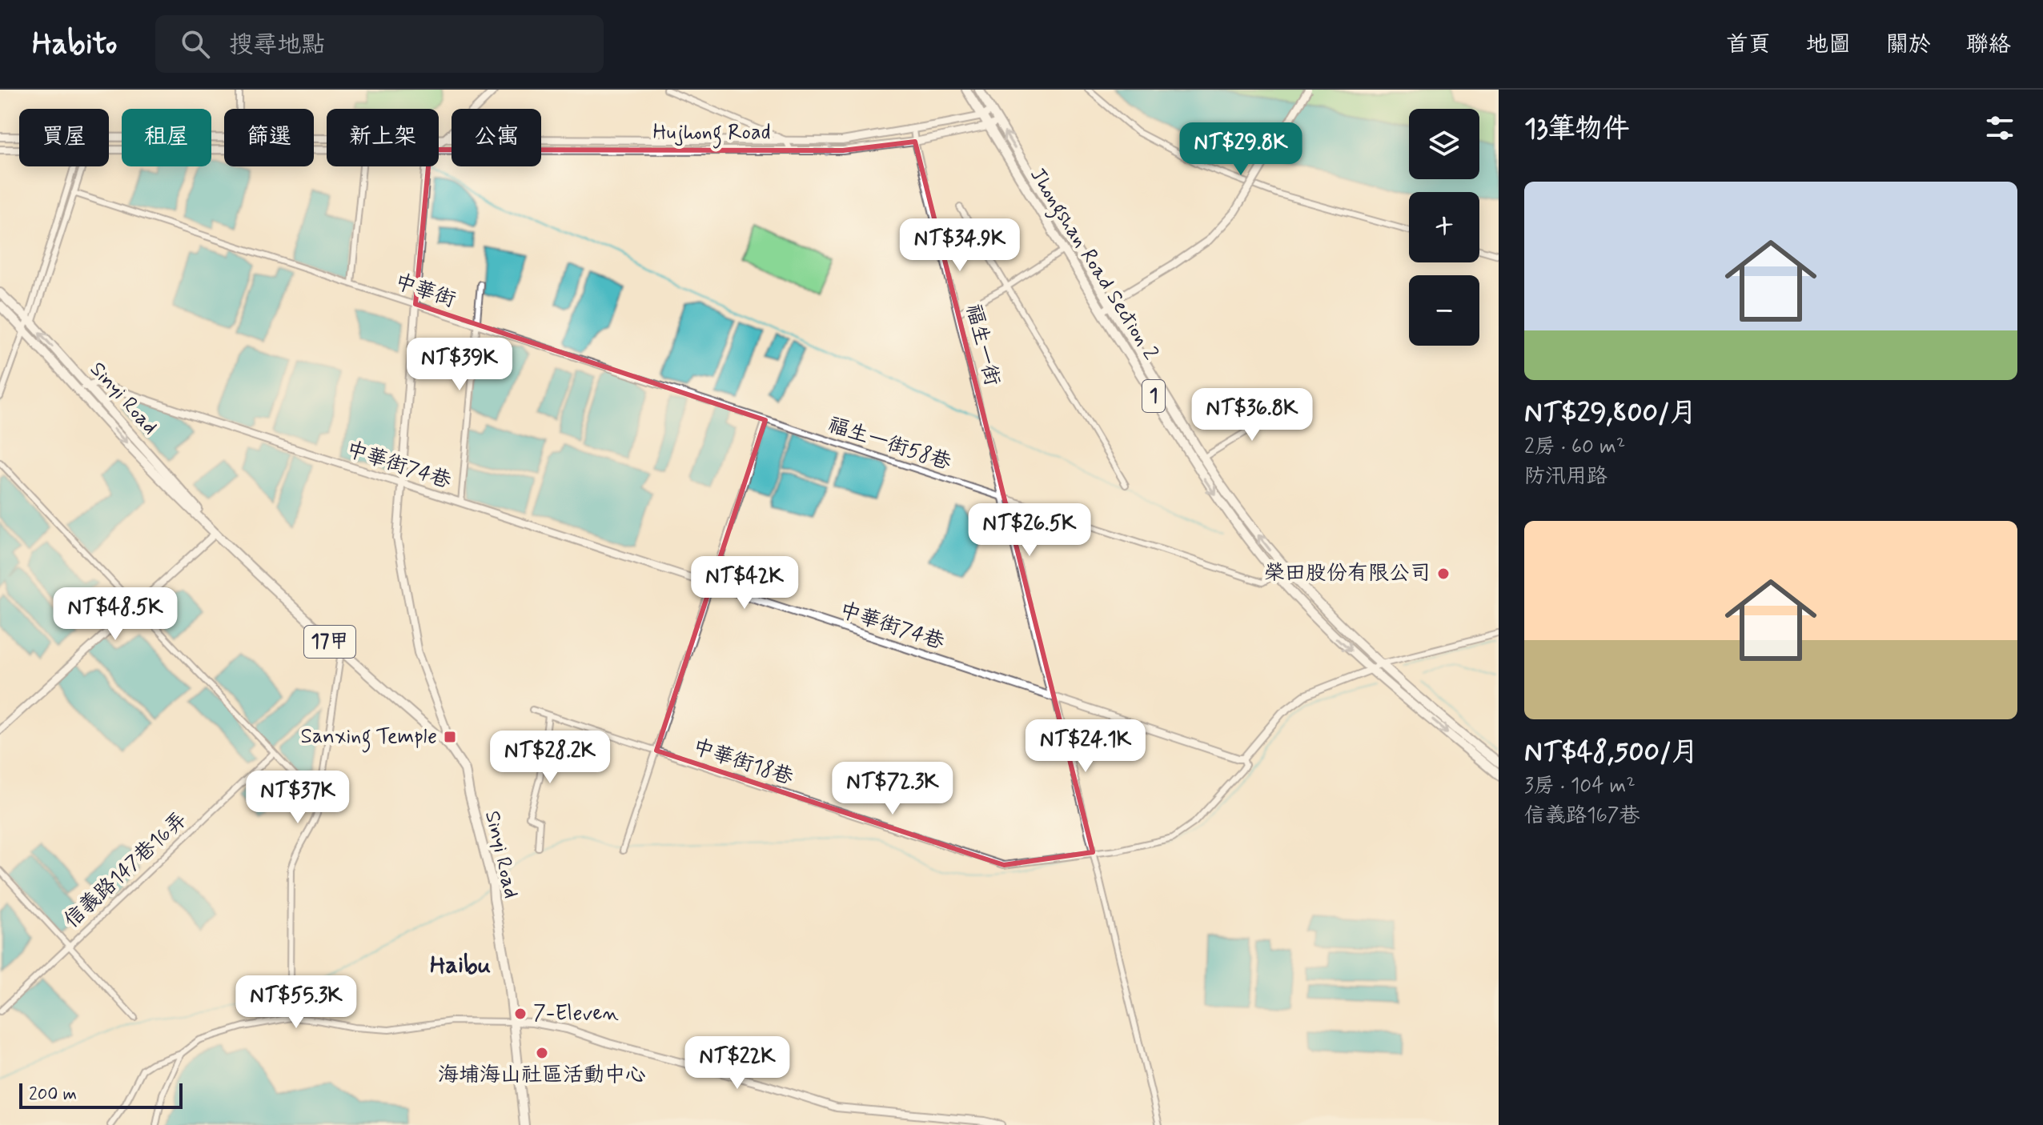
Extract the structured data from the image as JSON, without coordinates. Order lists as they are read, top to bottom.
{
  "streets": {
    "main road": [
      "Jhongshan Road Section 2",
      "1",
      "Sinyi Road",
      "17甲"
    ],
    "street": [
      "Hujhong Road",
      "中華街",
      "福生一街",
      "福生一街58巷",
      "中華街74巷",
      "中華街18巷",
      "信義路147巷16弄"
    ]
  },
  "crossings": [
    ["Hujhong Road", "Jhongshan Road Section 2"],
    ["Hujhong Road", "福生一街"],
    ["Jhongshan Road Section 2", "福生一街58巷"],
    ["中華街", "福生一街58巷"],
    ["福生一街", "福生一街58巷"],
    ["Sinyi Road", "中華街74巷"],
    ["Sinyi Road", "17甲"],
    ["中華街74巷", "中華街18巷"]
  ],
  "districts": ["Haibu"],
  "places": {
    "other": ["榮田股份有限公司", "7-Eleven", "海埔海山社區活動中心"],
    "transit": ["Sanxing Temple"]
  },
  "scale_bar": "200 m",
  "page": {
    "header": "Habito",
    "search": "搜尋地點",
    "nav": [
      "首頁",
      "地圖",
      "關於",
      "聯絡"
    ],
    "heading": "13筆物件",
    "map_buttons": ["+", "−"],
    "chip": [
      "買屋",
      "租屋",
      "篩選",
      "新上架",
      "公寓"
    ],
    "price": [
      "NT$29.8K",
      "NT$34.9K",
      "NT$39K",
      "NT$36.8K",
      "NT$26.5K",
      "NT$42K",
      "NT$48.5K",
      "NT$24.1K",
      "NT$28.2K",
      "NT$72.3K",
      "NT$37K",
      "NT$55.3K",
      "NT$22K"
    ],
    "list": [
      {
        "name": "NT$29,800/月",
        "note": "2房 · 60 m² · 防汛用路"
      },
      {
        "name": "NT$48,500/月",
        "note": "3房 · 104 m² · 信義路167巷"
      }
    ],
    "scale": "200 m"
  }
}
